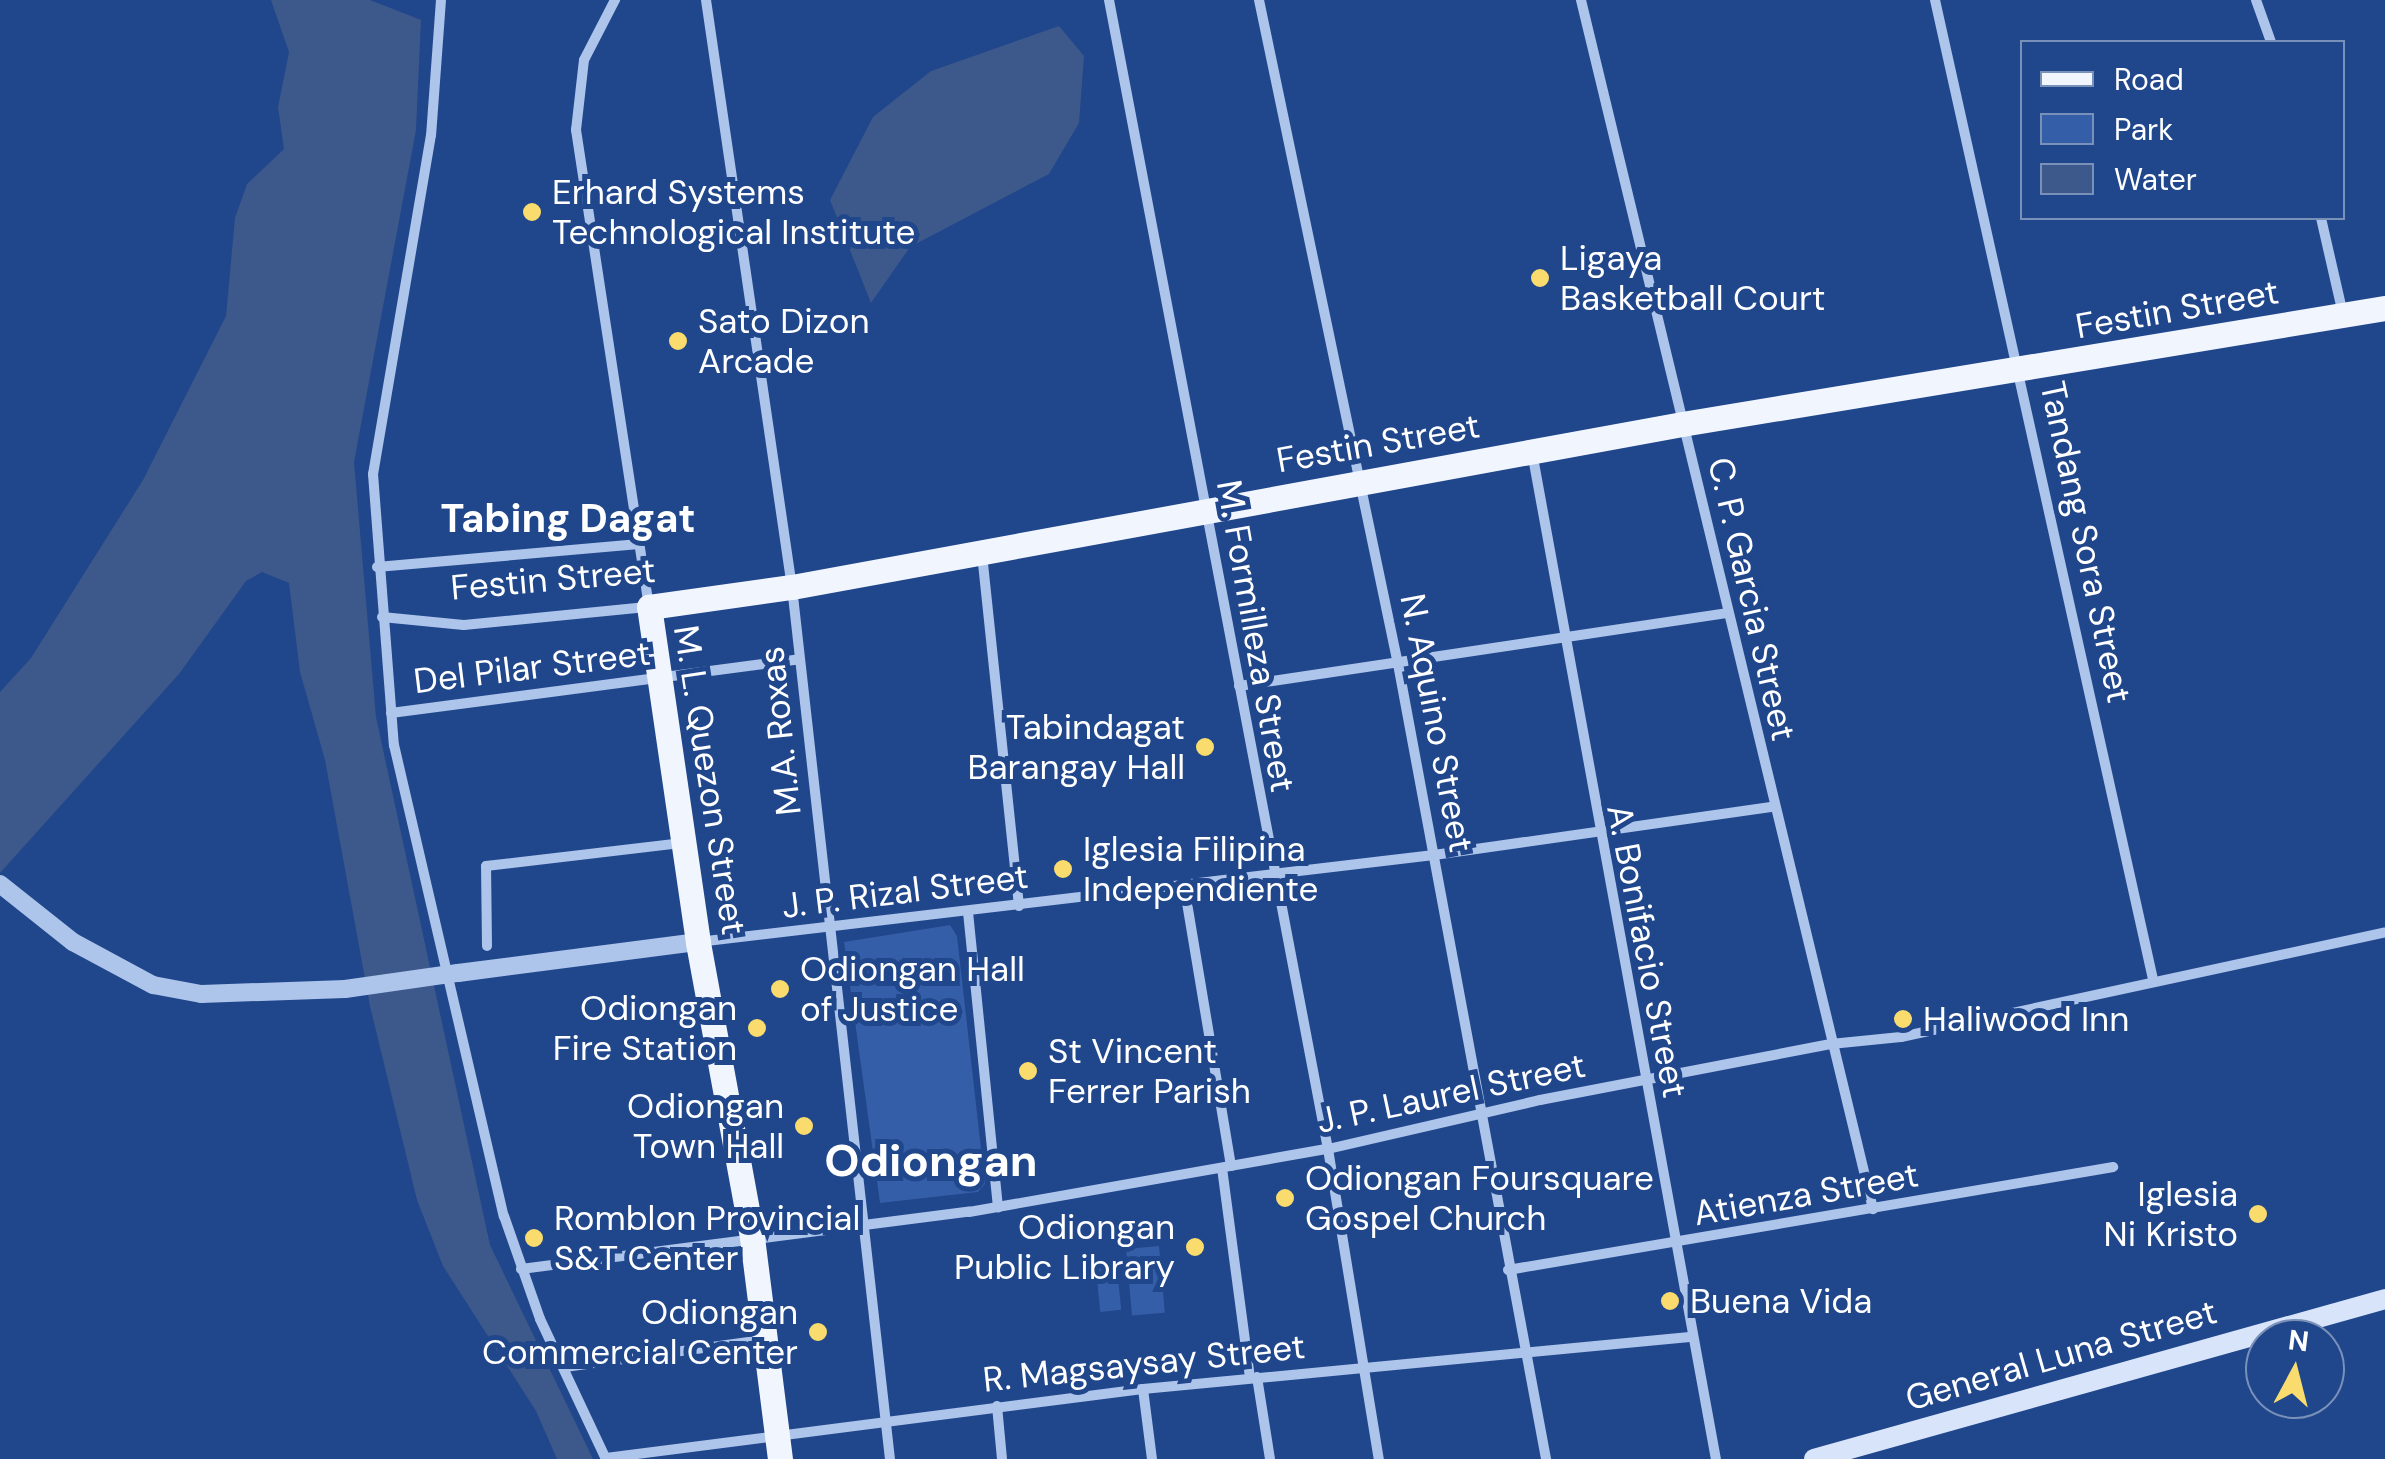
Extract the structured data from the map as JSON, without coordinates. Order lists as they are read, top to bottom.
{
  "streets": {
    "main road": ["Festin Street", "M. L. Quezon Street", "General Luna Street"],
    "street": [
      "Tandang Sora Street",
      "C. P. Garcia Street",
      "M. Formilleza Street",
      "Del Pilar Street",
      "N. Aquino Street",
      "M.A. Roxas",
      "J. P. Rizal Street",
      "A. Bonifacio Street",
      "J. P. Laurel Street",
      "Atienza Street",
      "R. Magsaysay Street"
    ]
  },
  "crossings": [
    ["Festin Street", "Tandang Sora Street"],
    ["Festin Street", "C. P. Garcia Street"],
    ["Festin Street", "M. Formilleza Street"],
    ["Festin Street", "N. Aquino Street"],
    ["Festin Street", "M.A. Roxas"],
    ["Festin Street", "M. L. Quezon Street"],
    ["Festin Street", "A. Bonifacio Street"],
    ["Tandang Sora Street", "J. P. Laurel Street"],
    ["C. P. Garcia Street", "J. P. Rizal Street"],
    ["C. P. Garcia Street", "J. P. Laurel Street"],
    ["C. P. Garcia Street", "Atienza Street"],
    ["M. Formilleza Street", "J. P. Rizal Street"],
    ["M. Formilleza Street", "J. P. Laurel Street"],
    ["M. Formilleza Street", "R. Magsaysay Street"],
    ["Del Pilar Street", "M.A. Roxas"],
    ["Del Pilar Street", "M. L. Quezon Street"],
    ["N. Aquino Street", "J. P. Rizal Street"],
    ["N. Aquino Street", "J. P. Laurel Street"],
    ["N. Aquino Street", "Atienza Street"],
    ["N. Aquino Street", "R. Magsaysay Street"],
    ["M.A. Roxas", "J. P. Rizal Street"],
    ["M.A. Roxas", "J. P. Laurel Street"],
    ["M.A. Roxas", "R. Magsaysay Street"],
    ["M. L. Quezon Street", "J. P. Rizal Street"],
    ["M. L. Quezon Street", "J. P. Laurel Street"],
    ["M. L. Quezon Street", "R. Magsaysay Street"],
    ["J. P. Rizal Street", "A. Bonifacio Street"],
    ["A. Bonifacio Street", "J. P. Laurel Street"],
    ["A. Bonifacio Street", "Atienza Street"],
    ["A. Bonifacio Street", "R. Magsaysay Street"]
  ],
  "districts": ["Tabing Dagat", "Odiongan"],
  "places": [
    "Erhard Systems Technological Institute",
    "Ligaya Basketball Court",
    "Sato Dizon Arcade",
    "Tabindagat Barangay Hall",
    "Iglesia Filipina Independiente",
    "Odiongan Hall of Justice",
    "Haliwood Inn",
    "Odiongan Fire Station",
    "St Vincent Ferrer Parish",
    "Odiongan Town Hall",
    "Odiongan Foursquare Gospel Church",
    "Iglesia Ni Kristo",
    "Romblon Provincial S&T Center",
    "Odiongan Public Library",
    "Buena Vida",
    "Odiongan Commercial Center"
  ],
  "legend": ["Road", "Park", "Water"],
  "north": "top"
}
